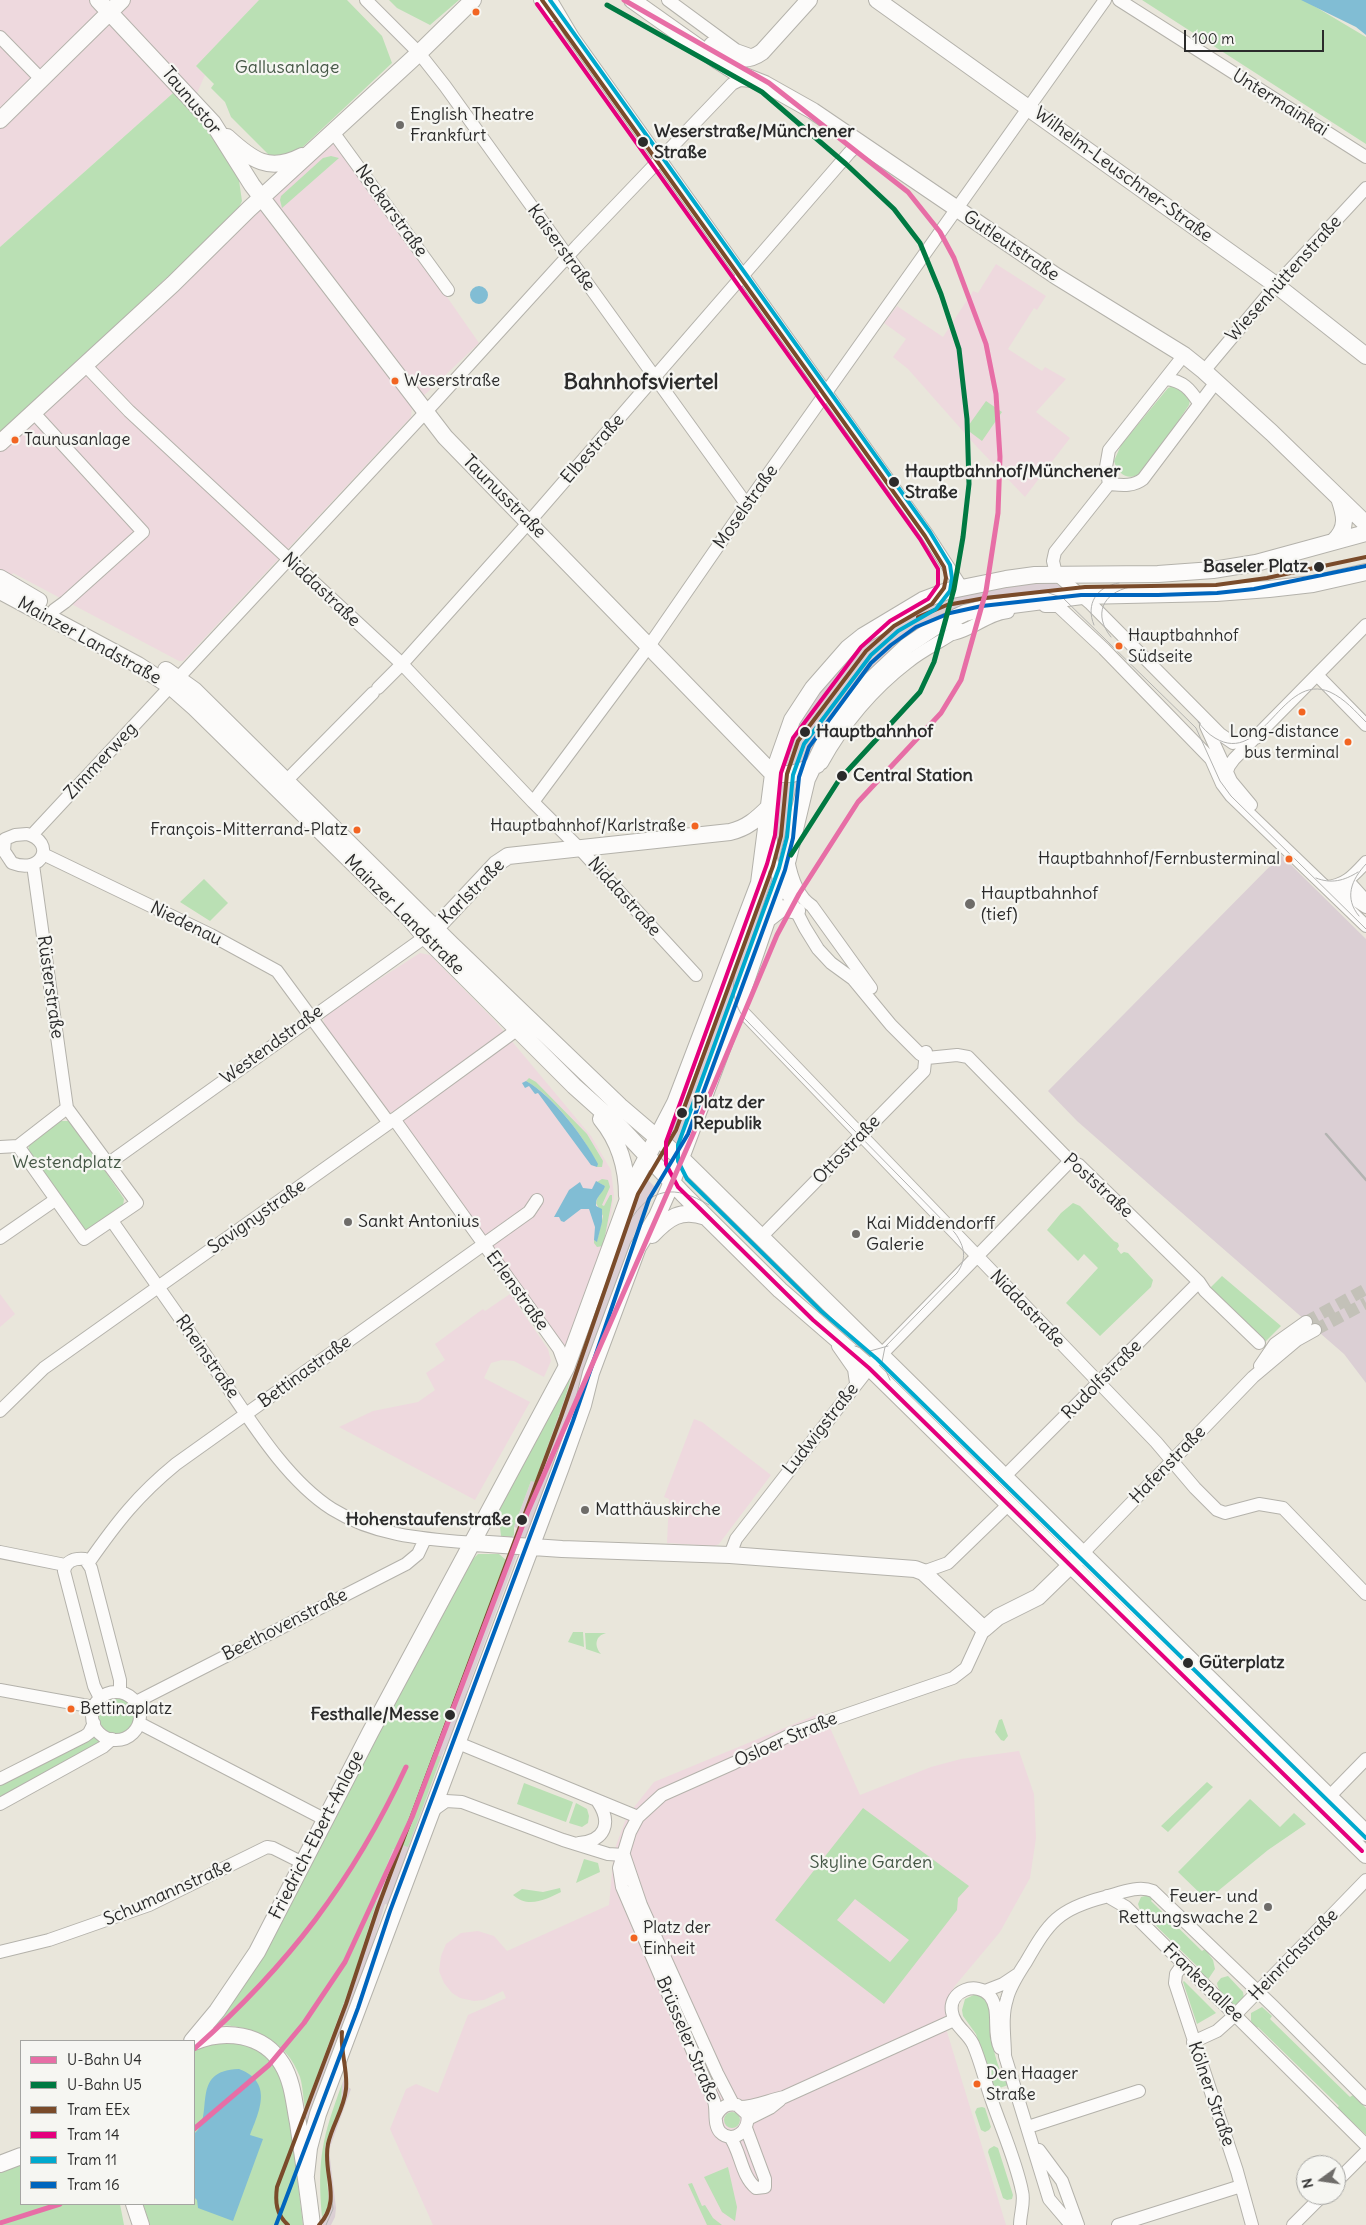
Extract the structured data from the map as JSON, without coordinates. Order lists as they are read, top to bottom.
{
  "streets": {
    "main road": [
      "Taunustor",
      "Wilhelm-Leuschner-Straße",
      "Gutleutstraße",
      "Taunusstraße",
      "Mainzer Landstraße",
      "Karlstraße",
      "Friedrich-Ebert-Anlage"
    ],
    "street": [
      "Untermainkai",
      "Neckarstraße",
      "Kaiserstraße",
      "Wiesenhüttenstraße",
      "Elbestraße",
      "Moselstraße",
      "Niddastraße",
      "Zimmerweg",
      "Niedenau",
      "Rüsterstraße",
      "Westendstraße",
      "Ottostraße",
      "Poststraße",
      "Savignystraße",
      "Erlenstraße",
      "Rheinstraße",
      "Bettinastraße",
      "Rudolfstraße",
      "Ludwigstraße",
      "Hafenstraße",
      "Beethovenstraße",
      "Osloer Straße",
      "Schumannstraße",
      "Heinrichstraße",
      "Frankenallee",
      "Brüsseler Straße",
      "Kölner Straße"
    ]
  },
  "crossings": [
    ["Taunustor", "Taunusstraße"],
    ["Wilhelm-Leuschner-Straße", "Wiesenhüttenstraße"],
    ["Wilhelm-Leuschner-Straße", "Moselstraße"],
    ["Gutleutstraße", "Wiesenhüttenstraße"],
    ["Gutleutstraße", "Elbestraße"],
    ["Gutleutstraße", "Moselstraße"],
    ["Kaiserstraße", "Elbestraße"],
    ["Kaiserstraße", "Moselstraße"],
    ["Elbestraße", "Taunusstraße"],
    ["Elbestraße", "Niddastraße"],
    ["Taunusstraße", "Moselstraße"],
    ["Moselstraße", "Niddastraße"],
    ["Niddastraße", "Karlstraße"],
    ["Niddastraße", "Ottostraße"],
    ["Niddastraße", "Rudolfstraße"],
    ["Niddastraße", "Ludwigstraße"],
    ["Niddastraße", "Hafenstraße"],
    ["Mainzer Landstraße", "Zimmerweg"],
    ["Mainzer Landstraße", "Karlstraße"],
    ["Mainzer Landstraße", "Westendstraße"],
    ["Mainzer Landstraße", "Savignystraße"],
    ["Mainzer Landstraße", "Friedrich-Ebert-Anlage"],
    ["Zimmerweg", "Niedenau"],
    ["Zimmerweg", "Rüsterstraße"],
    ["Karlstraße", "Westendstraße"],
    ["Niedenau", "Rüsterstraße"],
    ["Niedenau", "Westendstraße"],
    ["Niedenau", "Savignystraße"],
    ["Niedenau", "Erlenstraße"],
    ["Ottostraße", "Poststraße"],
    ["Poststraße", "Rudolfstraße"],
    ["Poststraße", "Ludwigstraße"],
    ["Savignystraße", "Erlenstraße"],
    ["Savignystraße", "Rheinstraße"],
    ["Erlenstraße", "Bettinastraße"],
    ["Erlenstraße", "Friedrich-Ebert-Anlage"],
    ["Rheinstraße", "Bettinastraße"],
    ["Rheinstraße", "Beethovenstraße"],
    ["Rheinstraße", "Friedrich-Ebert-Anlage"],
    ["Osloer Straße", "Brüsseler Straße"],
    ["Friedrich-Ebert-Anlage", "Schumannstraße"],
    ["Heinrichstraße", "Frankenallee"],
    ["Heinrichstraße", "Kölner Straße"],
    ["Frankenallee", "Kölner Straße"]
  ],
  "districts": ["Bahnhofsviertel"],
  "parks": ["Gallusanlage", "Westendplatz", "Skyline Garden"],
  "places": [
    "English Theatre Frankfurt",
    "Weserstraße/Münchener Straße",
    "Weserstraße",
    "Taunusanlage",
    "Hauptbahnhof/Münchener Straße",
    "Baseler Platz",
    "Hauptbahnhof Südseite",
    "Hauptbahnhof",
    "Long-distance bus terminal",
    "Central Station",
    "Hauptbahnhof/Karlstraße",
    "François-Mitterrand-Platz",
    "Hauptbahnhof/Fernbusterminal",
    "Hauptbahnhof (tief)",
    "Platz der Republik",
    "Sankt Antonius",
    "Kai Middendorff Galerie",
    "Matthäuskirche",
    "Hohenstaufenstraße",
    "Güterplatz",
    "Bettinaplatz",
    "Festhalle/Messe",
    "Feuer- und Rettungswache 2",
    "Platz der Einheit",
    "Den Haager Straße"
  ],
  "lines": [
    "metro line U4",
    "tram line EEx",
    "tram line 11",
    "tram line 14",
    "metro line U5",
    "tram line 16"
  ],
  "legend": [
    "U-Bahn U4",
    "U-Bahn U5",
    "Tram EEx",
    "Tram 14",
    "Tram 11",
    "Tram 16"
  ],
  "scale_bar": "100 m",
  "north": "left"
}
